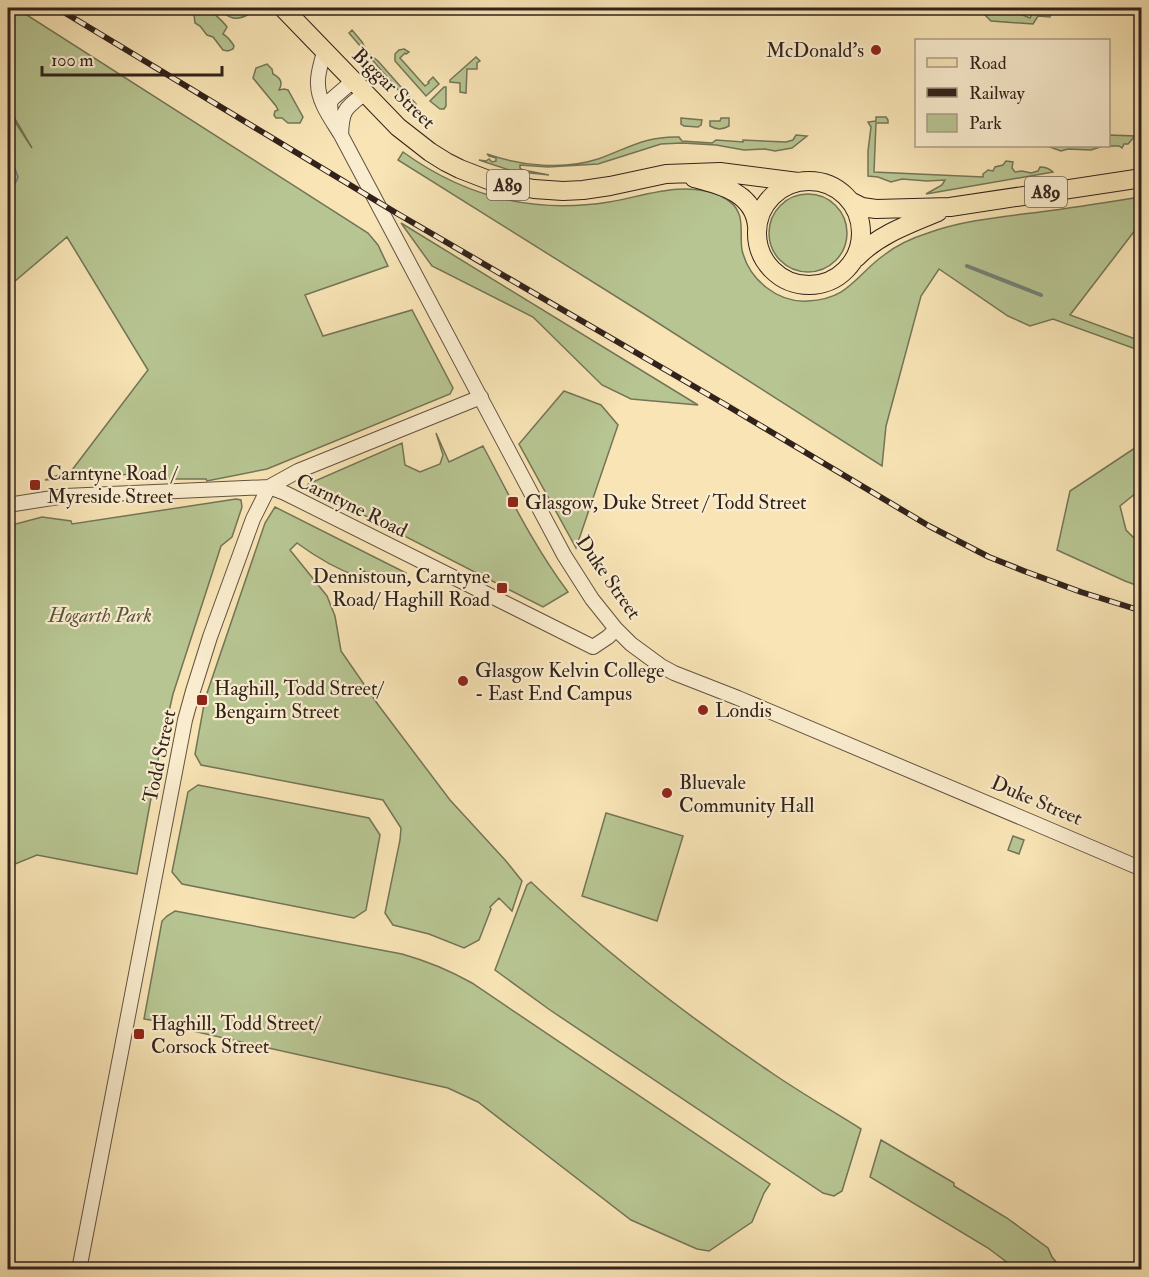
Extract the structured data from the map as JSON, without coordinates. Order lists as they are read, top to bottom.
{
  "streets": {
    "main road": ["Biggar Street", "A89"],
    "street": ["Carntyne Road", "Duke Street", "Todd Street"]
  },
  "crossings": [
    ["Biggar Street", "A89"],
    ["Biggar Street", "Duke Street"],
    ["A89", "Duke Street"],
    ["Carntyne Road", "Duke Street"],
    ["Carntyne Road", "Todd Street"]
  ],
  "parks": ["Hogarth Park"],
  "places": {
    "other": [
      "McDonald's",
      "Glasgow Kelvin College - East End Campus",
      "Londis",
      "Bluevale Community Hall"
    ],
    "transit": [
      "Carntyne Road / Myreside Street",
      "Glasgow, Duke Street / Todd Street",
      "Dennistoun, Carntyne Road/ Haghill Road",
      "Haghill, Todd Street/ Bengairn Street",
      "Haghill, Todd Street/ Corsock Street"
    ]
  },
  "legend": ["Road", "Railway", "Park"],
  "scale_bar": "100 m"
}
